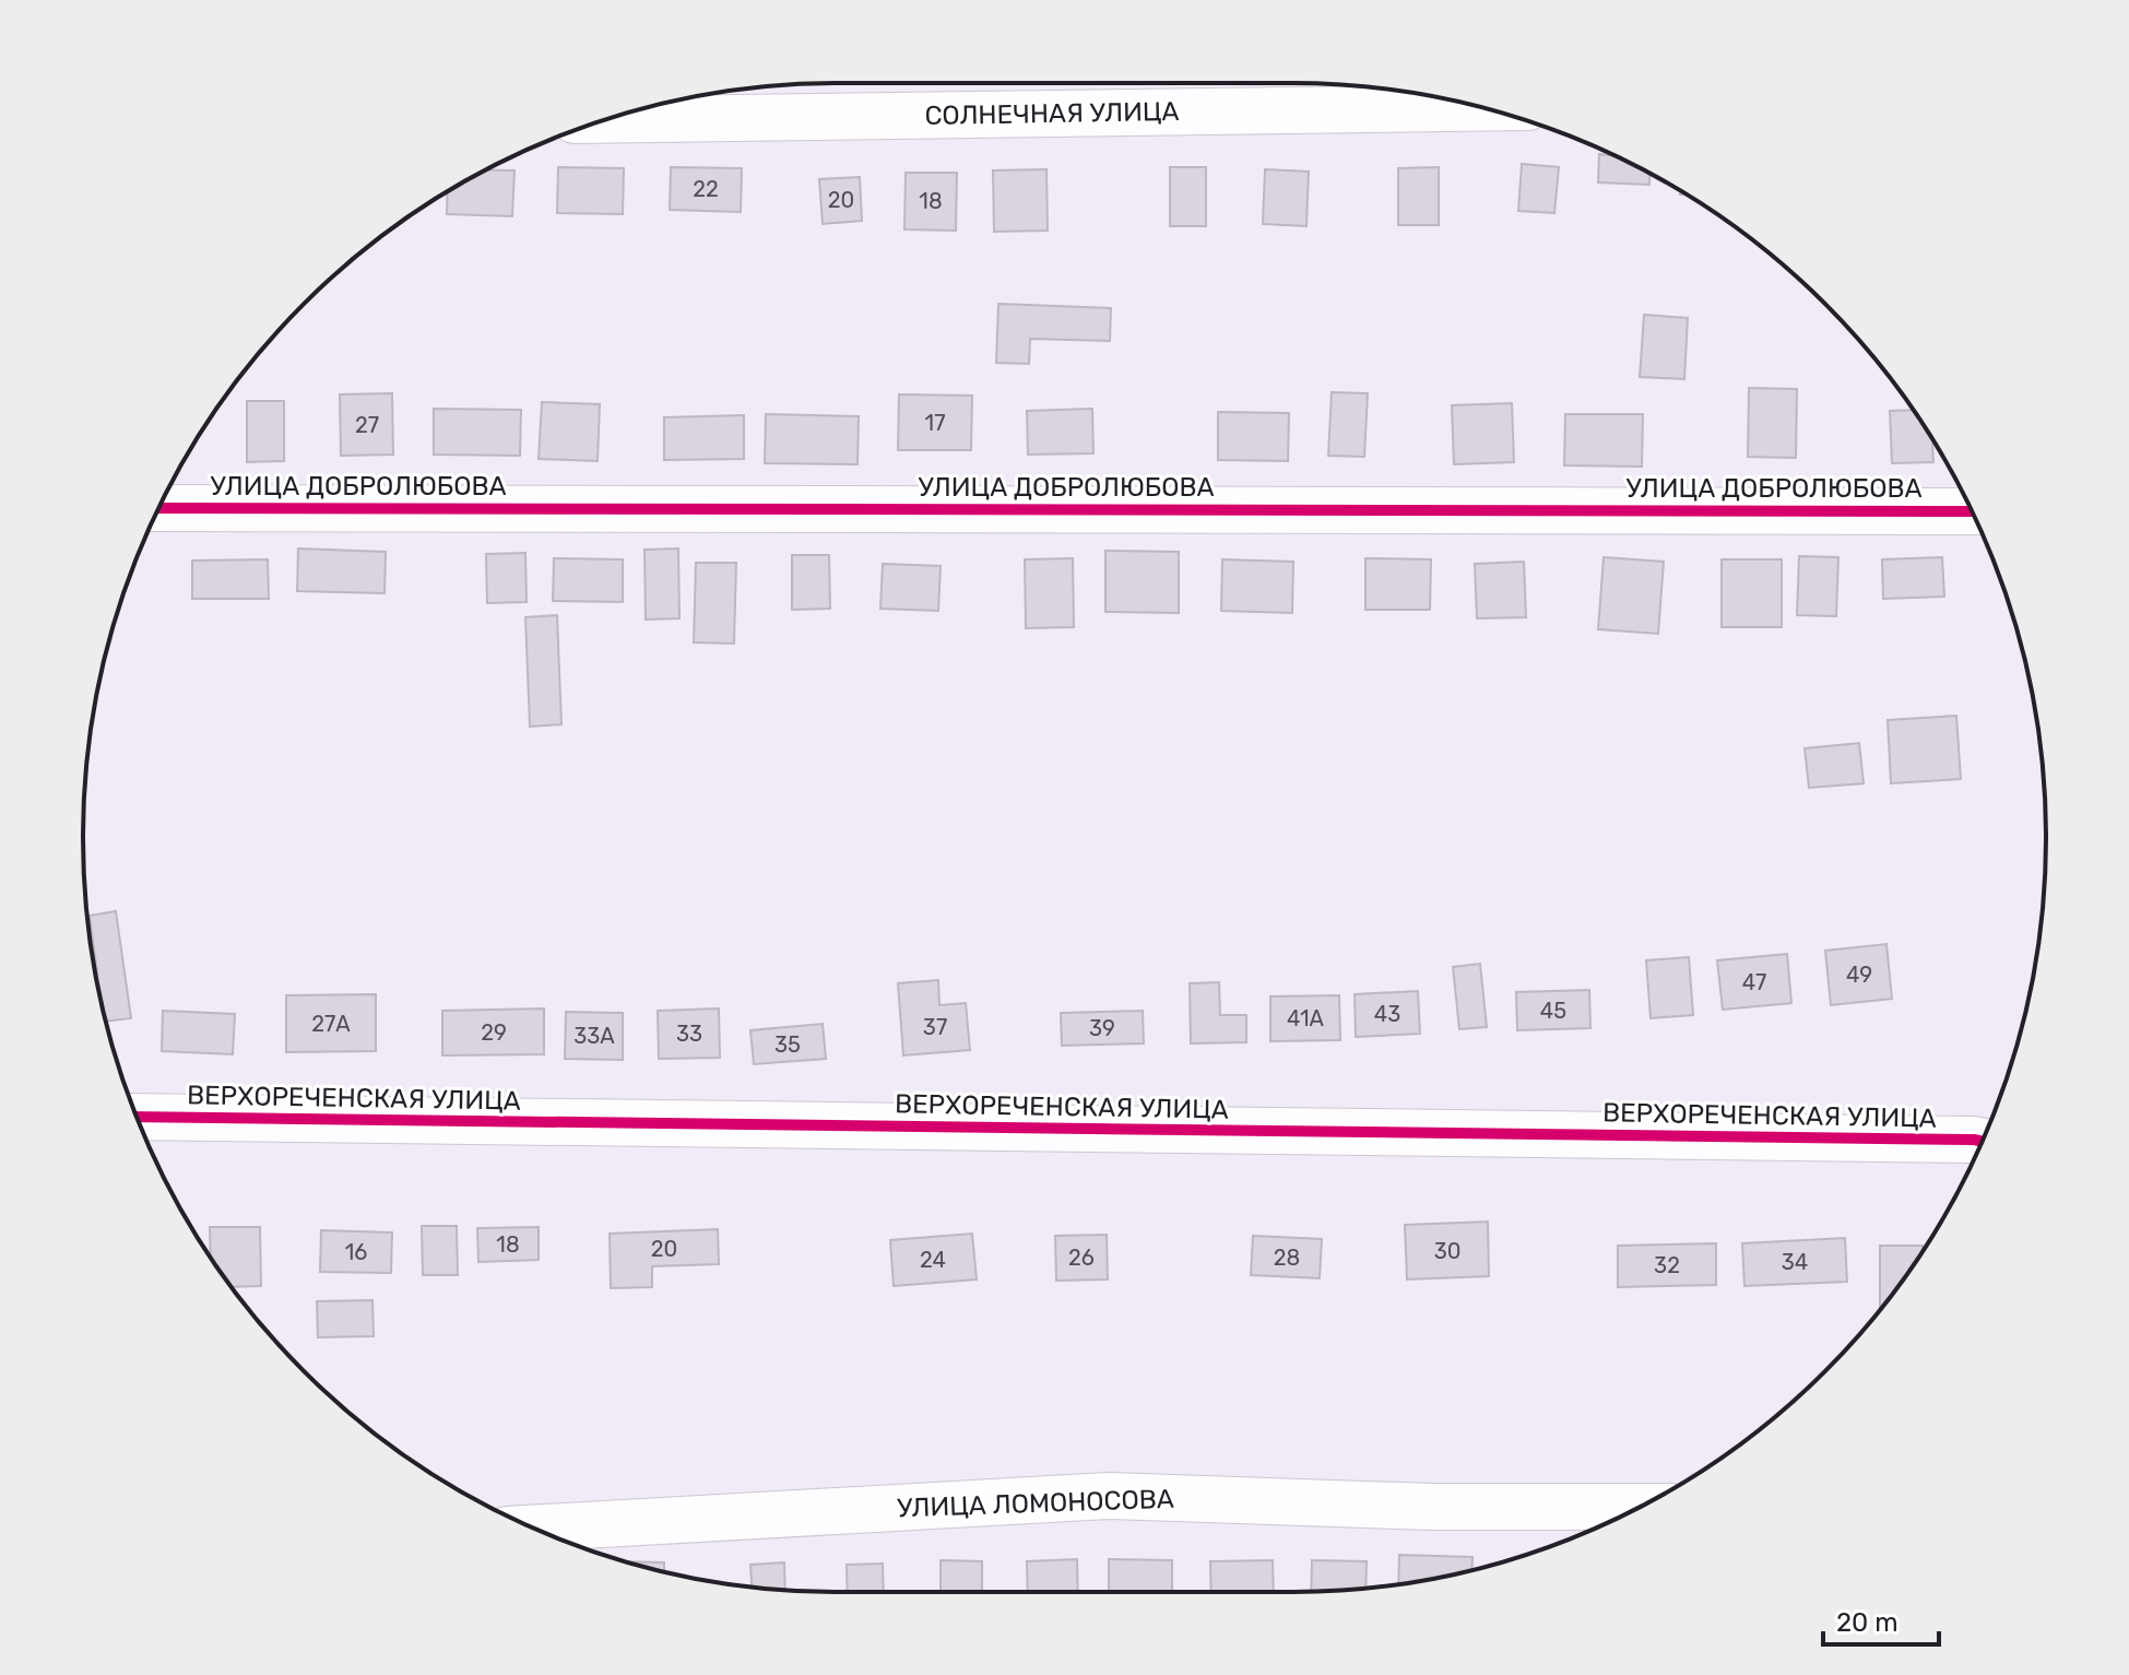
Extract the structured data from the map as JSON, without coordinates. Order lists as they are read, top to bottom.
{
  "streets": {
    "street": [
      "СОЛНЕЧНАЯ УЛИЦА",
      "УЛИЦА ДОБРОЛЮБОВА",
      "ВЕРХОРЕЧЕНСКАЯ УЛИЦА",
      "УЛИЦА ЛОМОНОСОВА"
    ]
  },
  "house_numbers": [
    "22",
    "20",
    "18",
    "17",
    "27",
    "49",
    "47",
    "45",
    "43",
    "41А",
    "27А",
    "37",
    "39",
    "29",
    "33",
    "33А",
    "35",
    "18",
    "20",
    "30",
    "16",
    "26",
    "28",
    "24",
    "34",
    "32"
  ],
  "scale_bar": "20 m"
}
